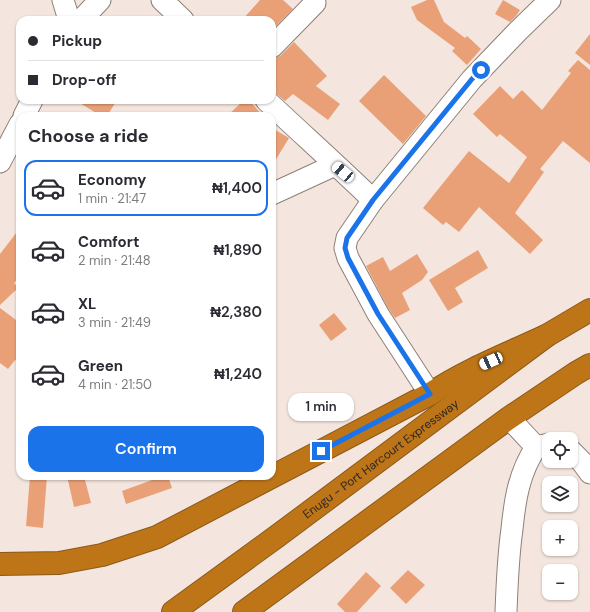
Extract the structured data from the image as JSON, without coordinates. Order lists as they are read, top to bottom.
{
  "streets": {
    "highway": ["Enugu - Port Harcourt Expressway"]
  },
  "page": {
    "banner": ["Pickup", "Drop-off"],
    "heading": "Choose a ride",
    "list": [
      {
        "name": "Economy",
        "note": "1 min · 21:47",
        "value": "₦1,400"
      },
      {
        "name": "Comfort",
        "note": "2 min · 21:48",
        "value": "₦1,890"
      },
      {
        "name": "XL",
        "note": "3 min · 21:49",
        "value": "₦2,380"
      },
      {
        "name": "Green",
        "note": "4 min · 21:50",
        "value": "₦1,240"
      }
    ],
    "bubble": "1 min",
    "buttons": "Confirm",
    "map_buttons": ["+", "−"]
  }
}
